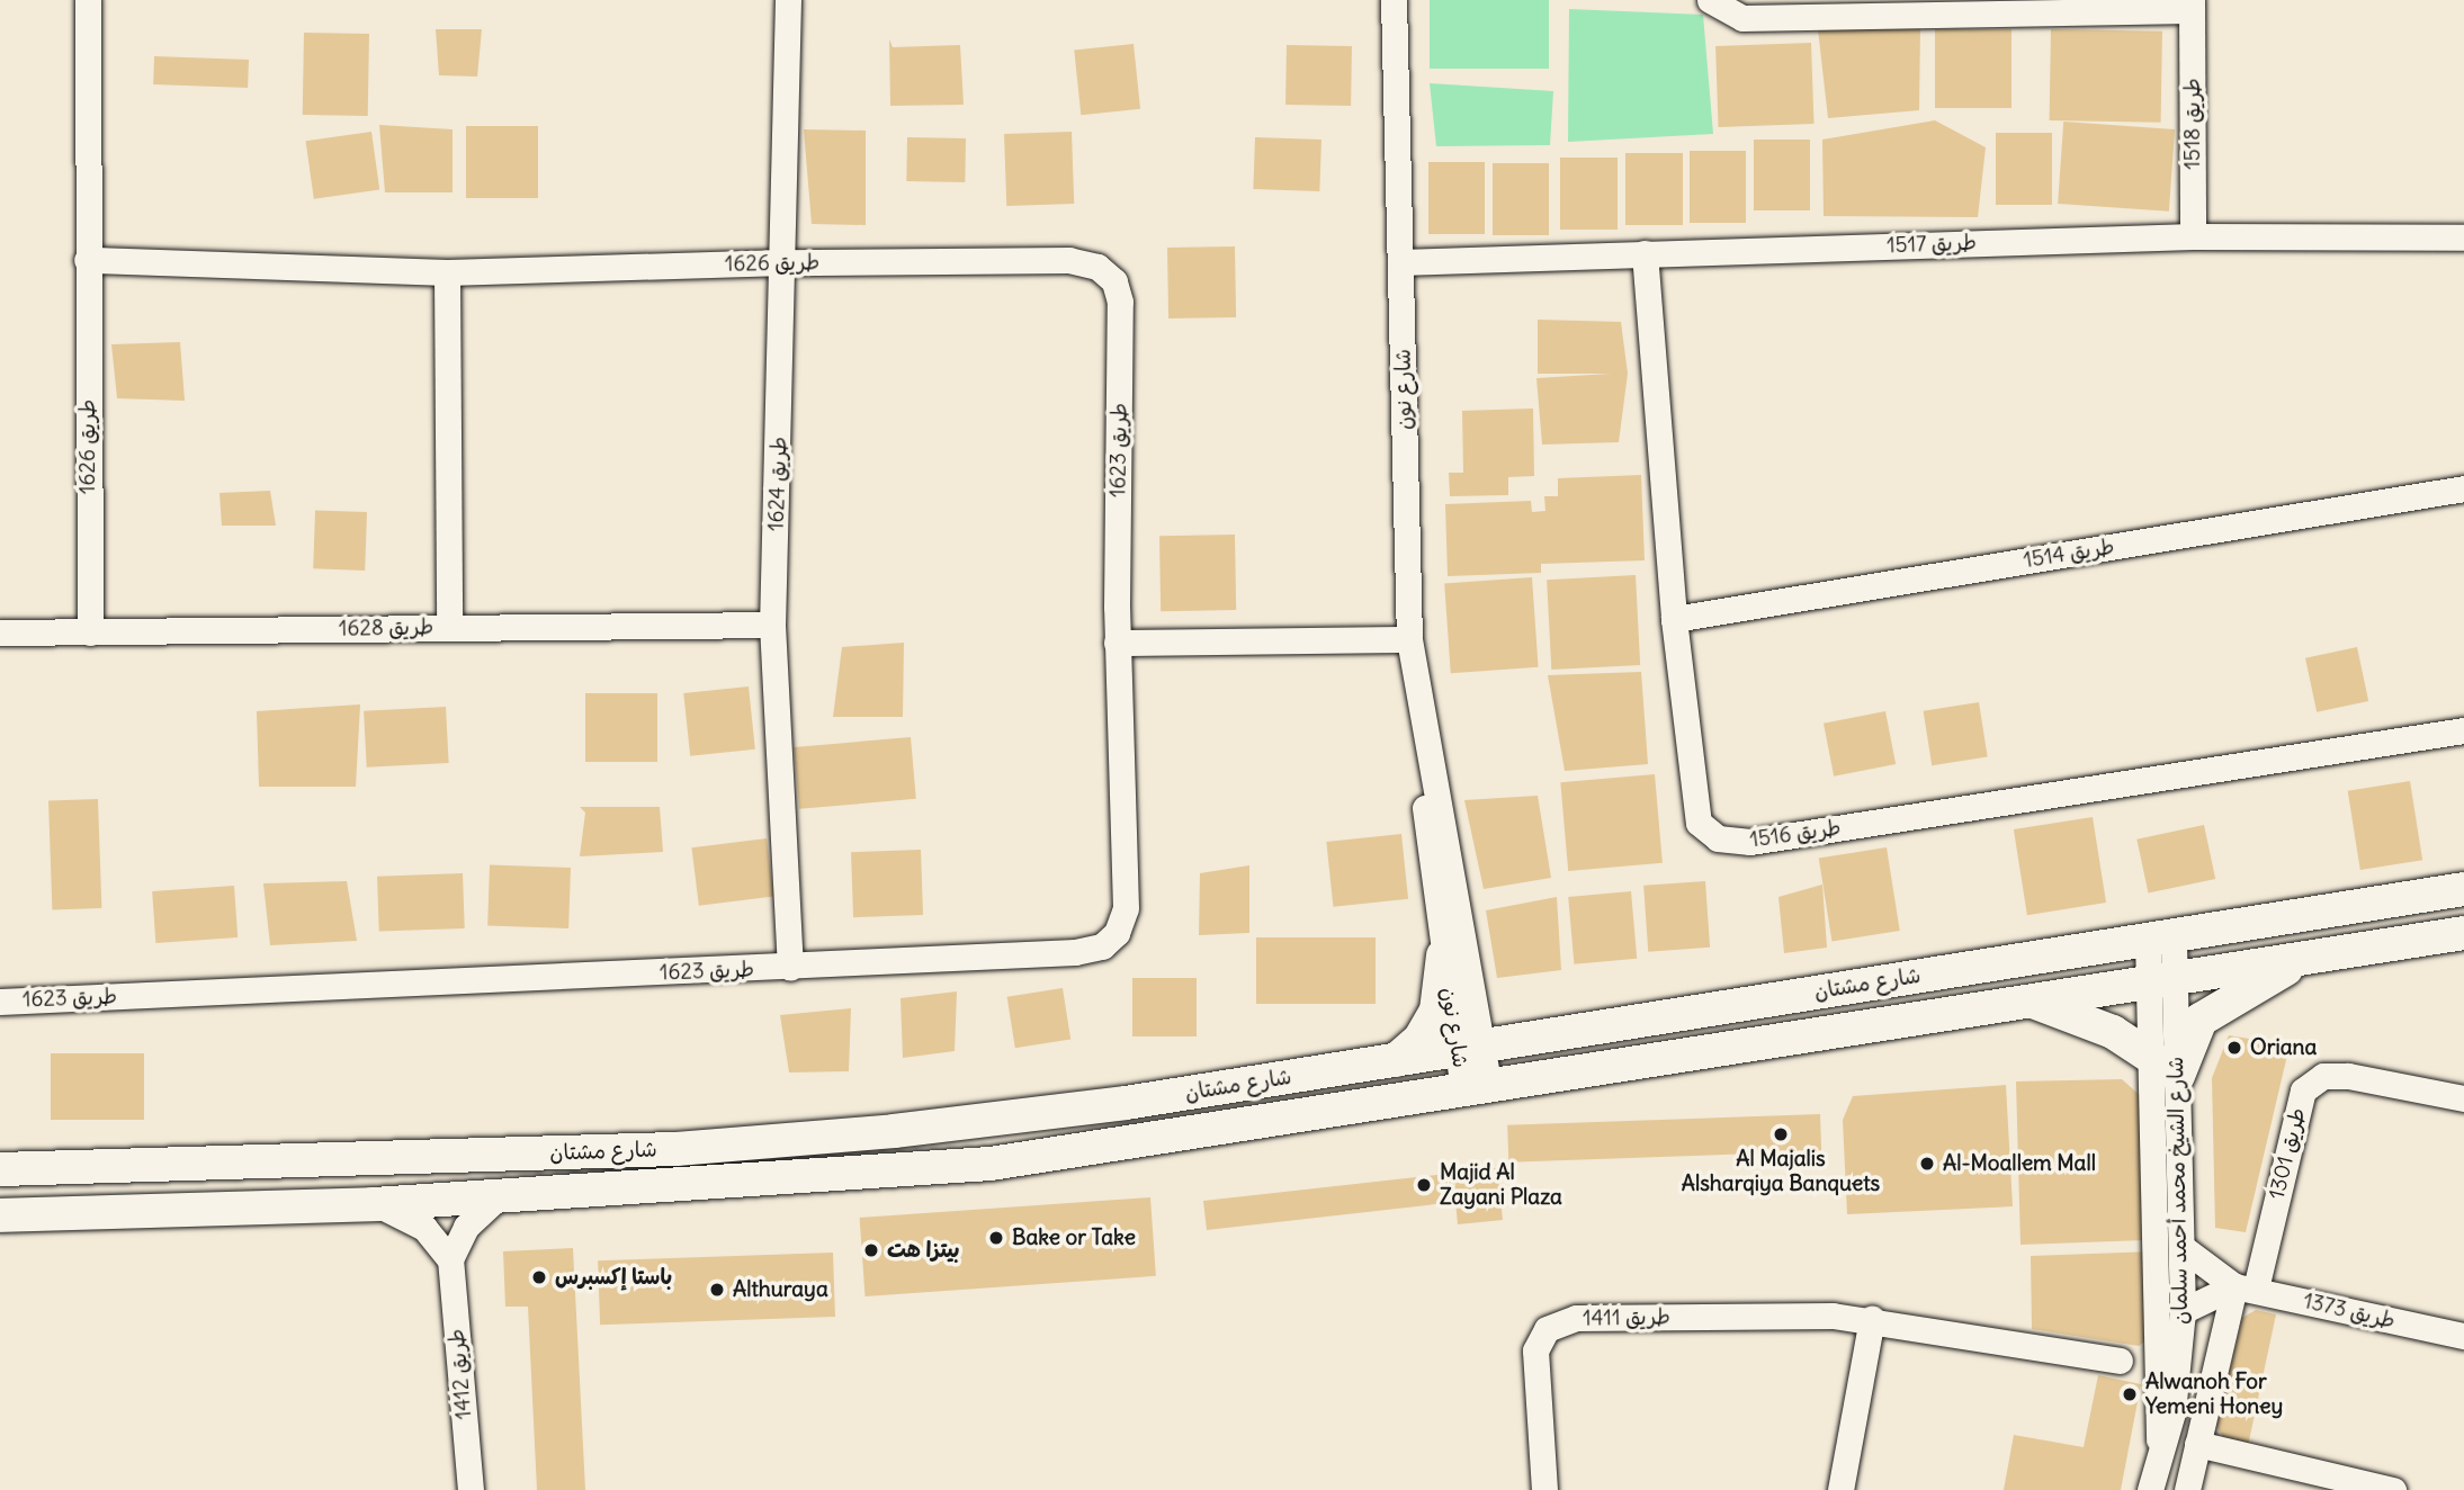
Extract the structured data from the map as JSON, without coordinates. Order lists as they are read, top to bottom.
{
  "streets": {
    "street": [
      "طريق 1518",
      "طريق 1517",
      "طريق 1626",
      "شارع نون",
      "طريق 1623",
      "طريق 1624",
      "طريق 1514",
      "طريق 1628",
      "طريق 1516",
      "شارع مشتان",
      "طريق 1301",
      "شارع الشيخ محمد أحمد سلمان",
      "طريق 1373",
      "طريق 1411",
      "طريق 1412"
    ]
  },
  "crossings": [
    ["طريق 1518", "طريق 1517"],
    ["طريق 1517", "شارع نون"],
    ["طريق 1517", "طريق 1516"],
    ["طريق 1626", "طريق 1623"],
    ["طريق 1626", "طريق 1624"],
    ["طريق 1626", "طريق 1628"],
    ["شارع نون", "شارع مشتان"],
    ["طريق 1623", "طريق 1624"],
    ["طريق 1624", "طريق 1628"],
    ["طريق 1514", "طريق 1516"],
    ["شارع مشتان", "شارع الشيخ محمد أحمد سلمان"],
    ["طريق 1301", "طريق 1373"]
  ],
  "places": [
    "Oriana",
    "Al Majalis Alsharqiya Banquets",
    "Al-Moallem Mall",
    "Majid Al Zayani Plaza",
    "Bake or Take",
    "بيتزا هت",
    "باستا إكسبرس",
    "Althuraya",
    "Alwanoh For Yemeni Honey"
  ]
}
